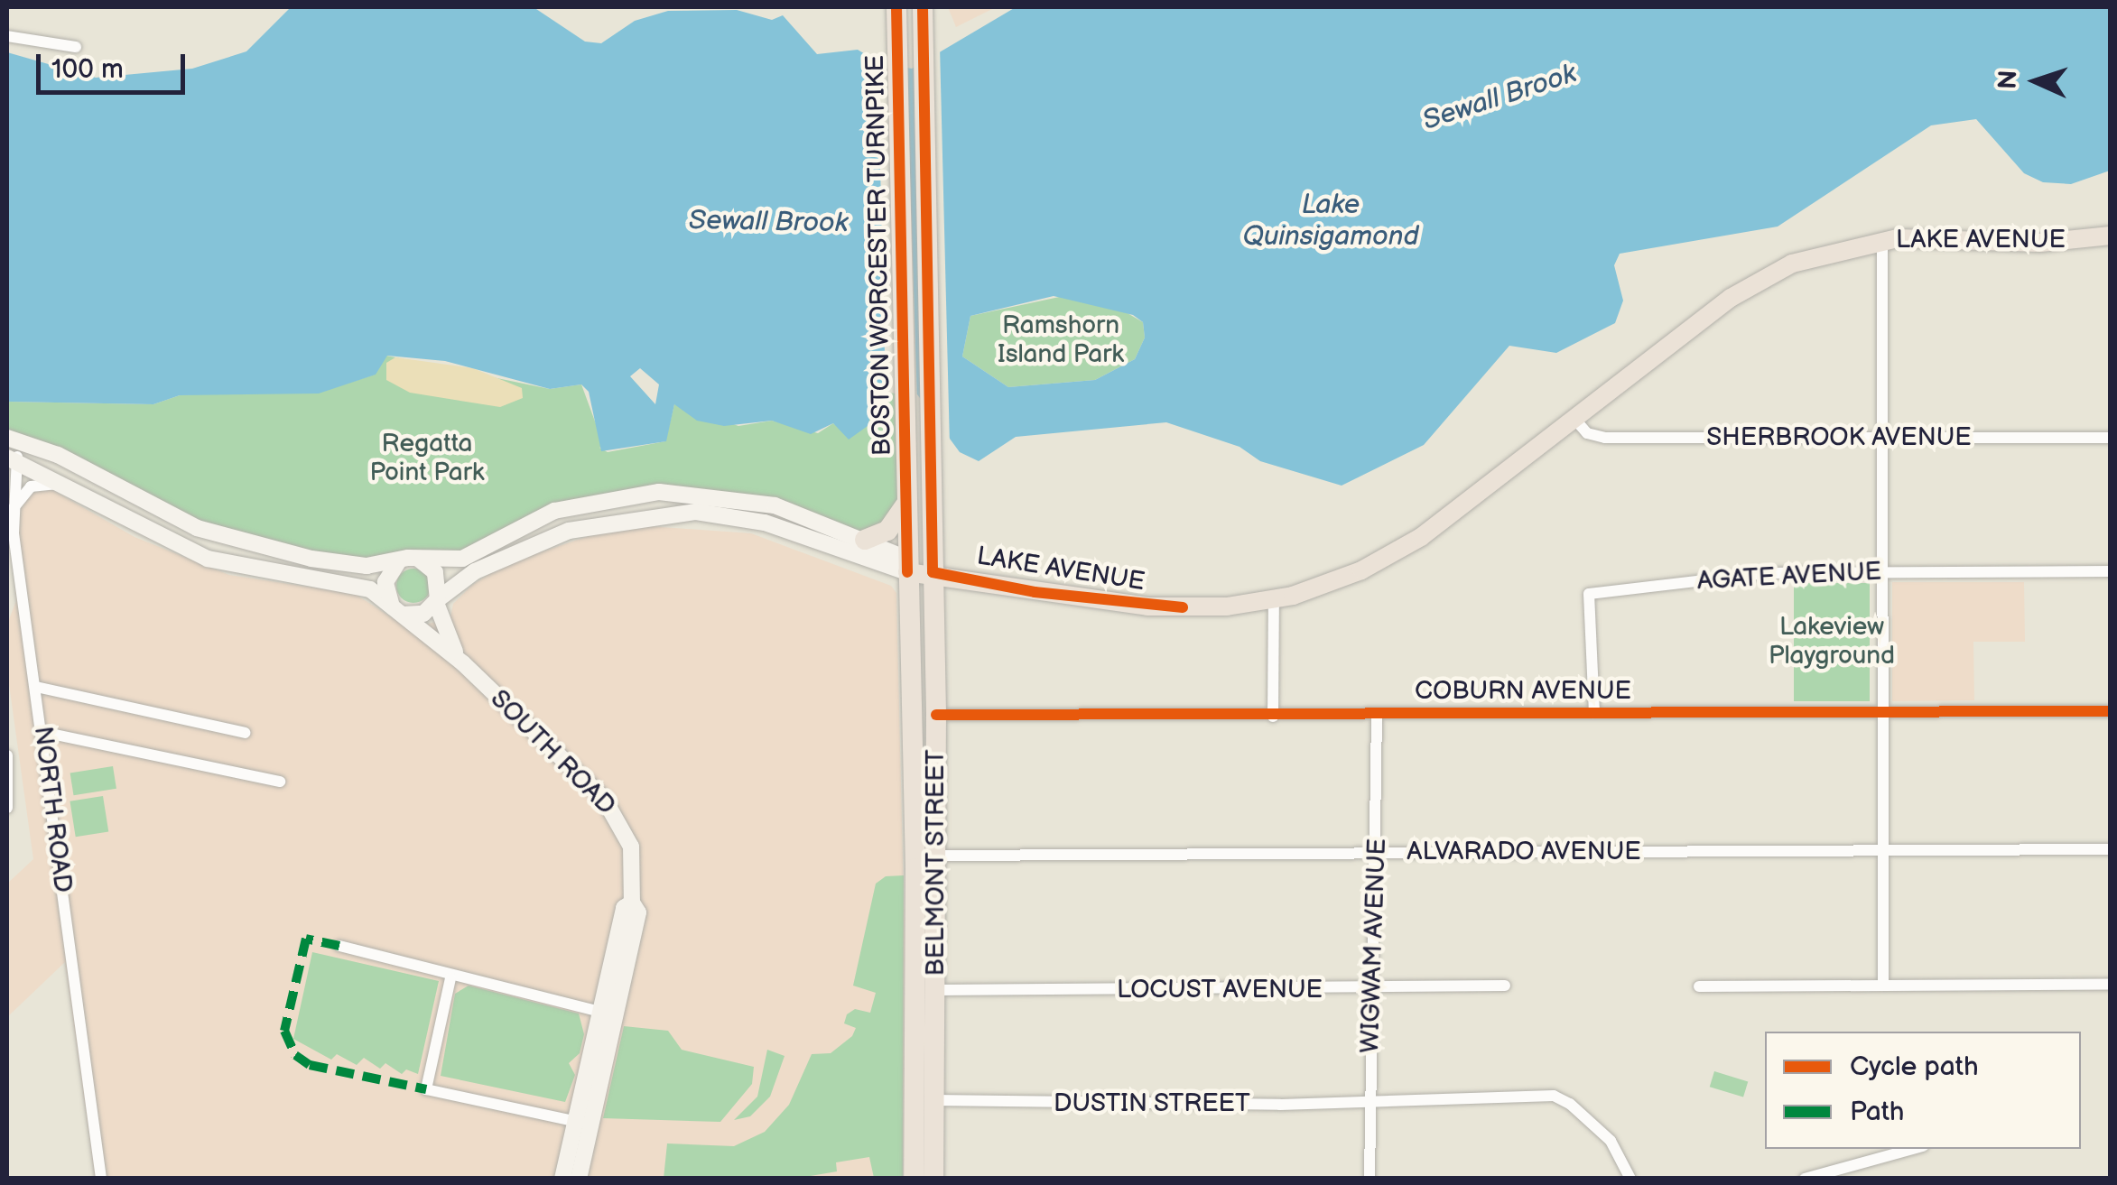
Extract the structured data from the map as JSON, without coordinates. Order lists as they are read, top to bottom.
{
  "streets": {
    "highway": ["BOSTON WORCESTER TURNPIKE", "BELMONT STREET"],
    "main road": ["LAKE AVENUE", "SOUTH ROAD"],
    "street": [
      "SHERBROOK AVENUE",
      "AGATE AVENUE",
      "COBURN AVENUE",
      "NORTH ROAD",
      "ALVARADO AVENUE",
      "WIGWAM AVENUE",
      "LOCUST AVENUE",
      "DUSTIN STREET"
    ]
  },
  "crossings": [
    ["LAKE AVENUE", "SHERBROOK AVENUE"],
    ["LAKE AVENUE", "BELMONT STREET"],
    ["BOSTON WORCESTER TURNPIKE", "BELMONT STREET"],
    ["AGATE AVENUE", "COBURN AVENUE"],
    ["COBURN AVENUE", "BELMONT STREET"],
    ["COBURN AVENUE", "WIGWAM AVENUE"],
    ["SOUTH ROAD", "NORTH ROAD"],
    ["ALVARADO AVENUE", "BELMONT STREET"],
    ["ALVARADO AVENUE", "WIGWAM AVENUE"],
    ["BELMONT STREET", "LOCUST AVENUE"],
    ["BELMONT STREET", "DUSTIN STREET"],
    ["WIGWAM AVENUE", "LOCUST AVENUE"],
    ["WIGWAM AVENUE", "DUSTIN STREET"]
  ],
  "water": ["Sewall Brook", "Lake Quinsigamond"],
  "parks": ["Ramshorn Island Park", "Regatta Point Park", "Lakeview Playground"],
  "legend": ["Cycle path", "Path"],
  "scale_bar": "100 m",
  "north": "left"
}
